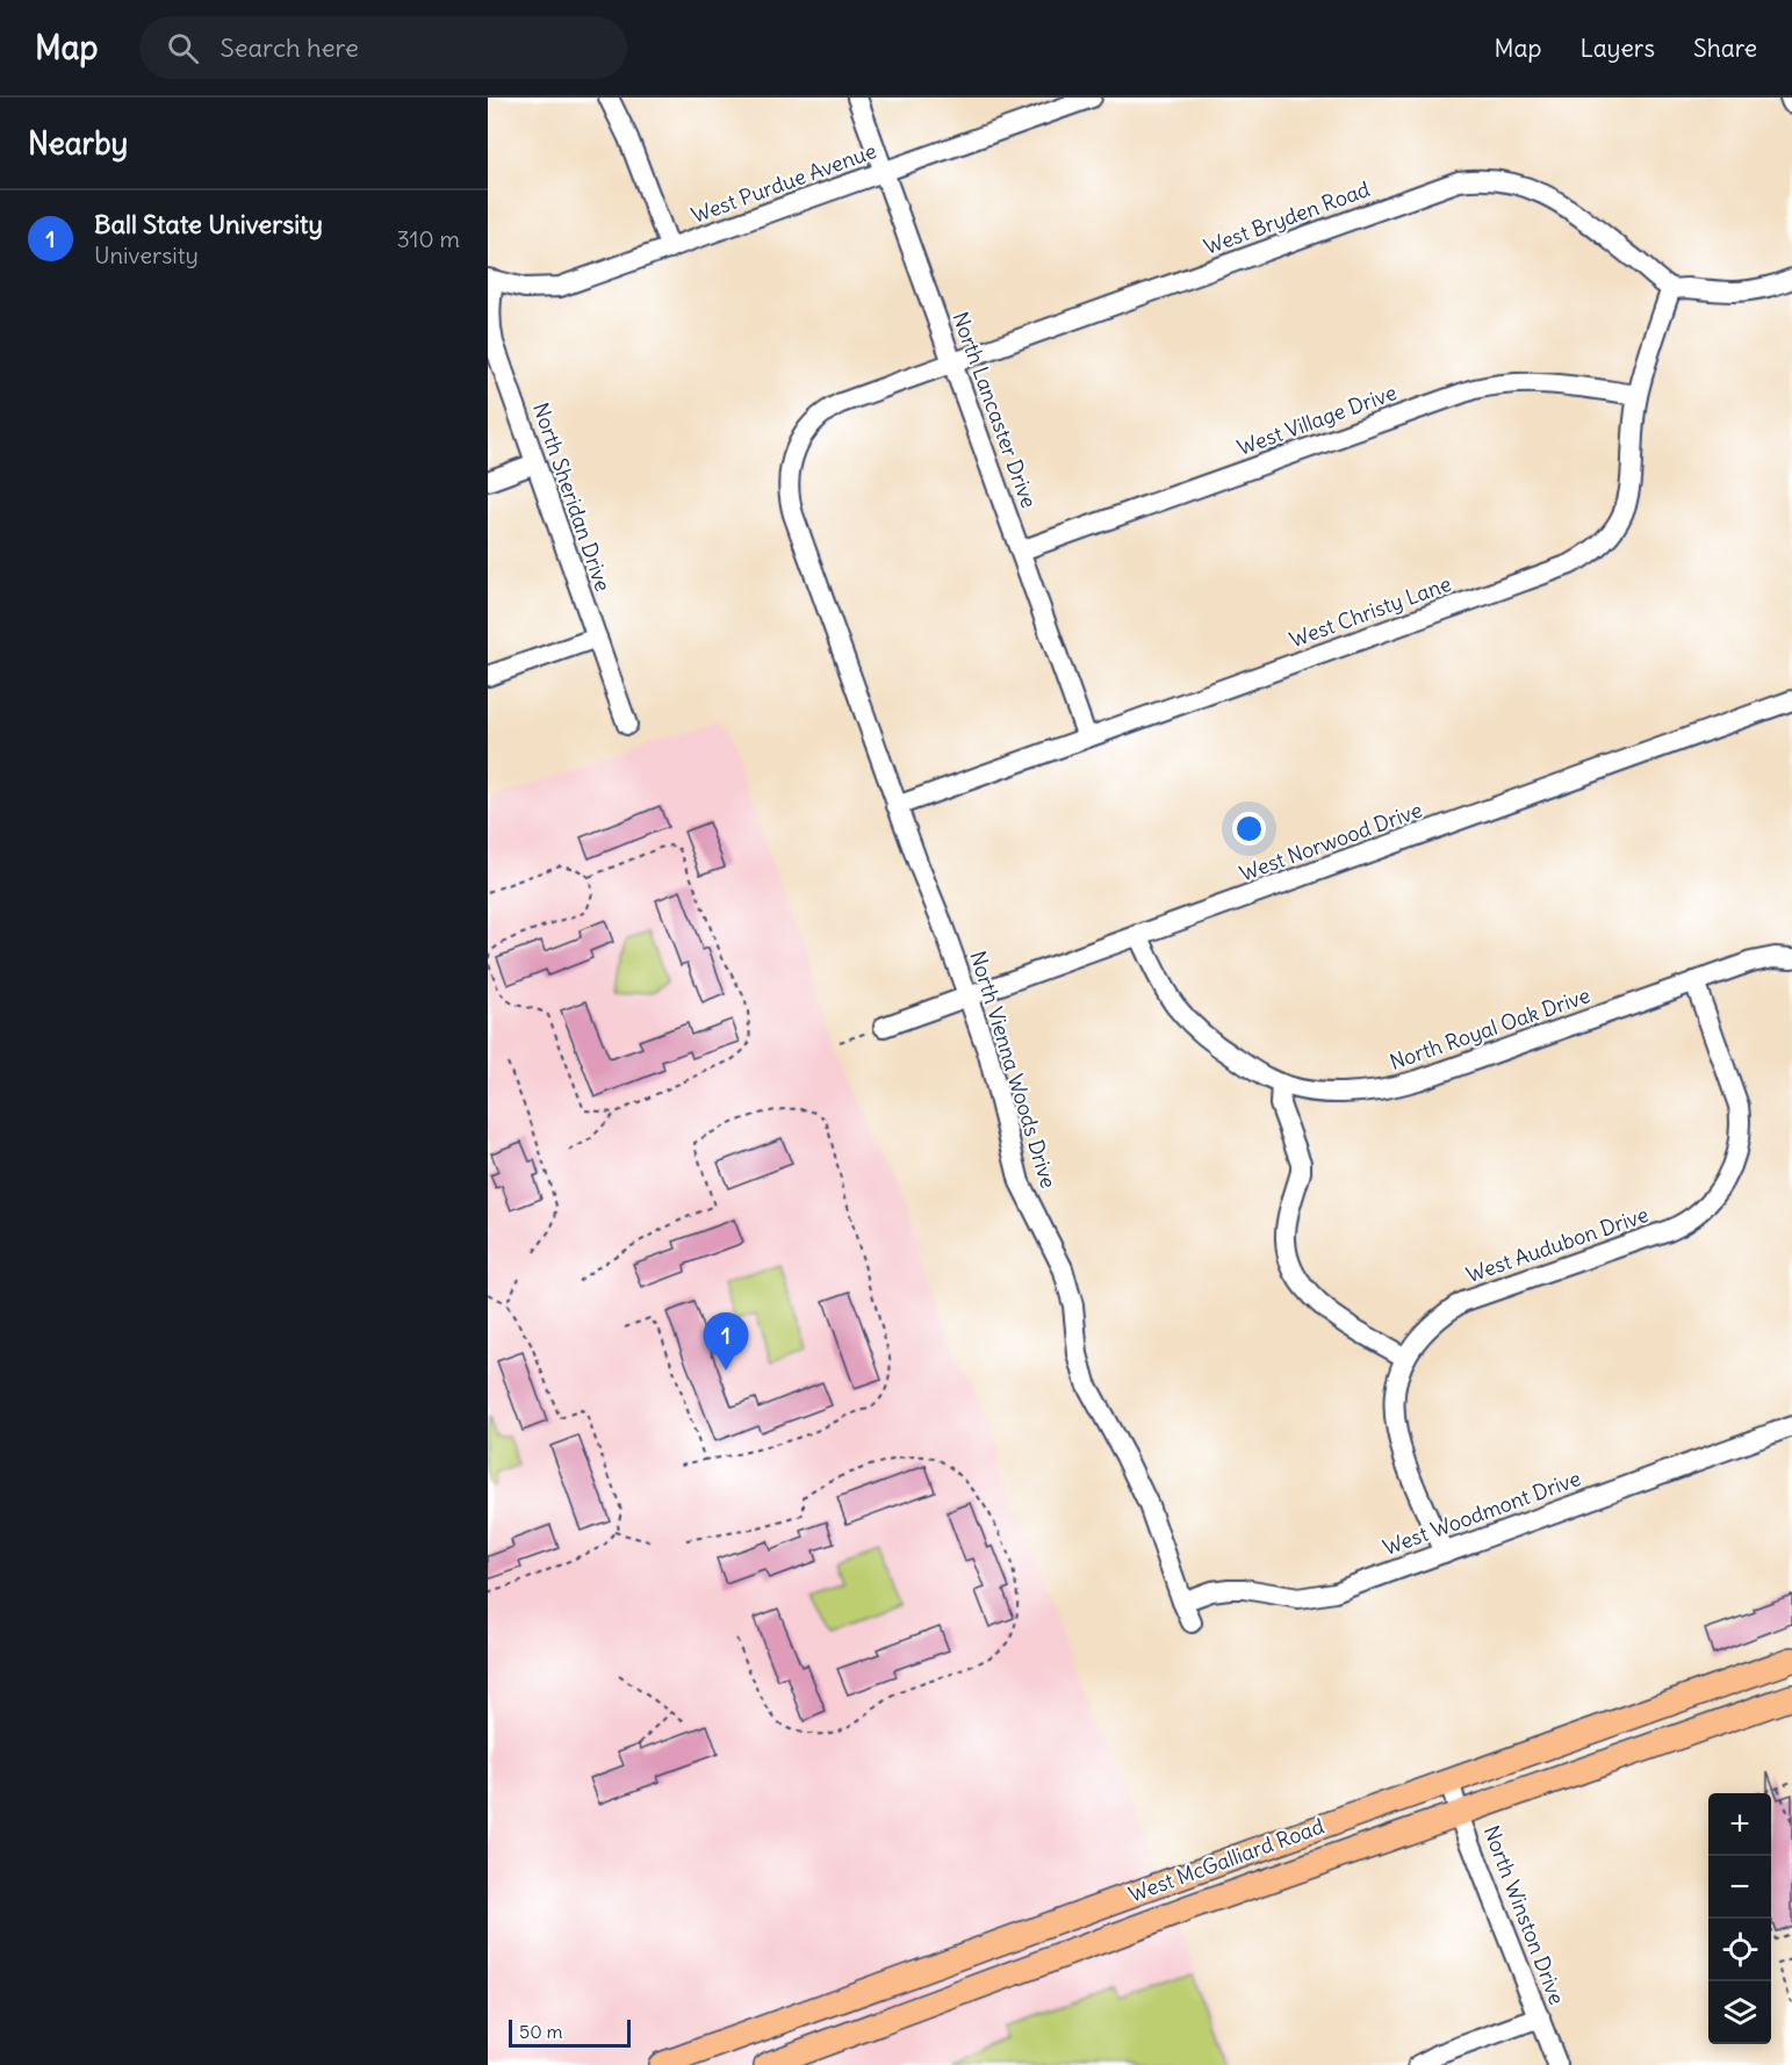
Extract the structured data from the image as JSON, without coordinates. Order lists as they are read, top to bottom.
{
  "streets": {
    "main road": ["West McGalliard Road"],
    "street": [
      "West Purdue Avenue",
      "West Bryden Road",
      "North Lancaster Drive",
      "West Village Drive",
      "North Sheridan Drive",
      "West Christy Lane",
      "West Norwood Drive",
      "North Royal Oak Drive",
      "North Vienna Woods Drive",
      "West Audubon Drive",
      "West Woodmont Drive",
      "North Winston Drive"
    ]
  },
  "crossings": [
    ["West Purdue Avenue", "North Lancaster Drive"],
    ["West Purdue Avenue", "North Sheridan Drive"],
    ["West Bryden Road", "North Lancaster Drive"],
    ["West Bryden Road", "West Christy Lane"],
    ["West Bryden Road", "North Vienna Woods Drive"],
    ["North Lancaster Drive", "West Village Drive"],
    ["North Lancaster Drive", "West Christy Lane"],
    ["West Village Drive", "West Christy Lane"],
    ["West Christy Lane", "North Vienna Woods Drive"],
    ["West Norwood Drive", "North Royal Oak Drive"],
    ["West Norwood Drive", "North Vienna Woods Drive"],
    ["North Royal Oak Drive", "West Audubon Drive"],
    ["North Vienna Woods Drive", "West Woodmont Drive"],
    ["West Audubon Drive", "West Woodmont Drive"],
    ["West McGalliard Road", "North Winston Drive"]
  ],
  "scale_bar": "50 m",
  "page": {
    "header": "Map",
    "search": "Search here",
    "nav": ["Map", "Layers", "Share"],
    "heading": "Nearby",
    "list": [
      {
        "mark": "1",
        "name": "Ball State University",
        "note": "University",
        "value": "310 m"
      }
    ],
    "pins": "1",
    "map_buttons": ["+", "−"],
    "scale": "50 m"
  }
}
